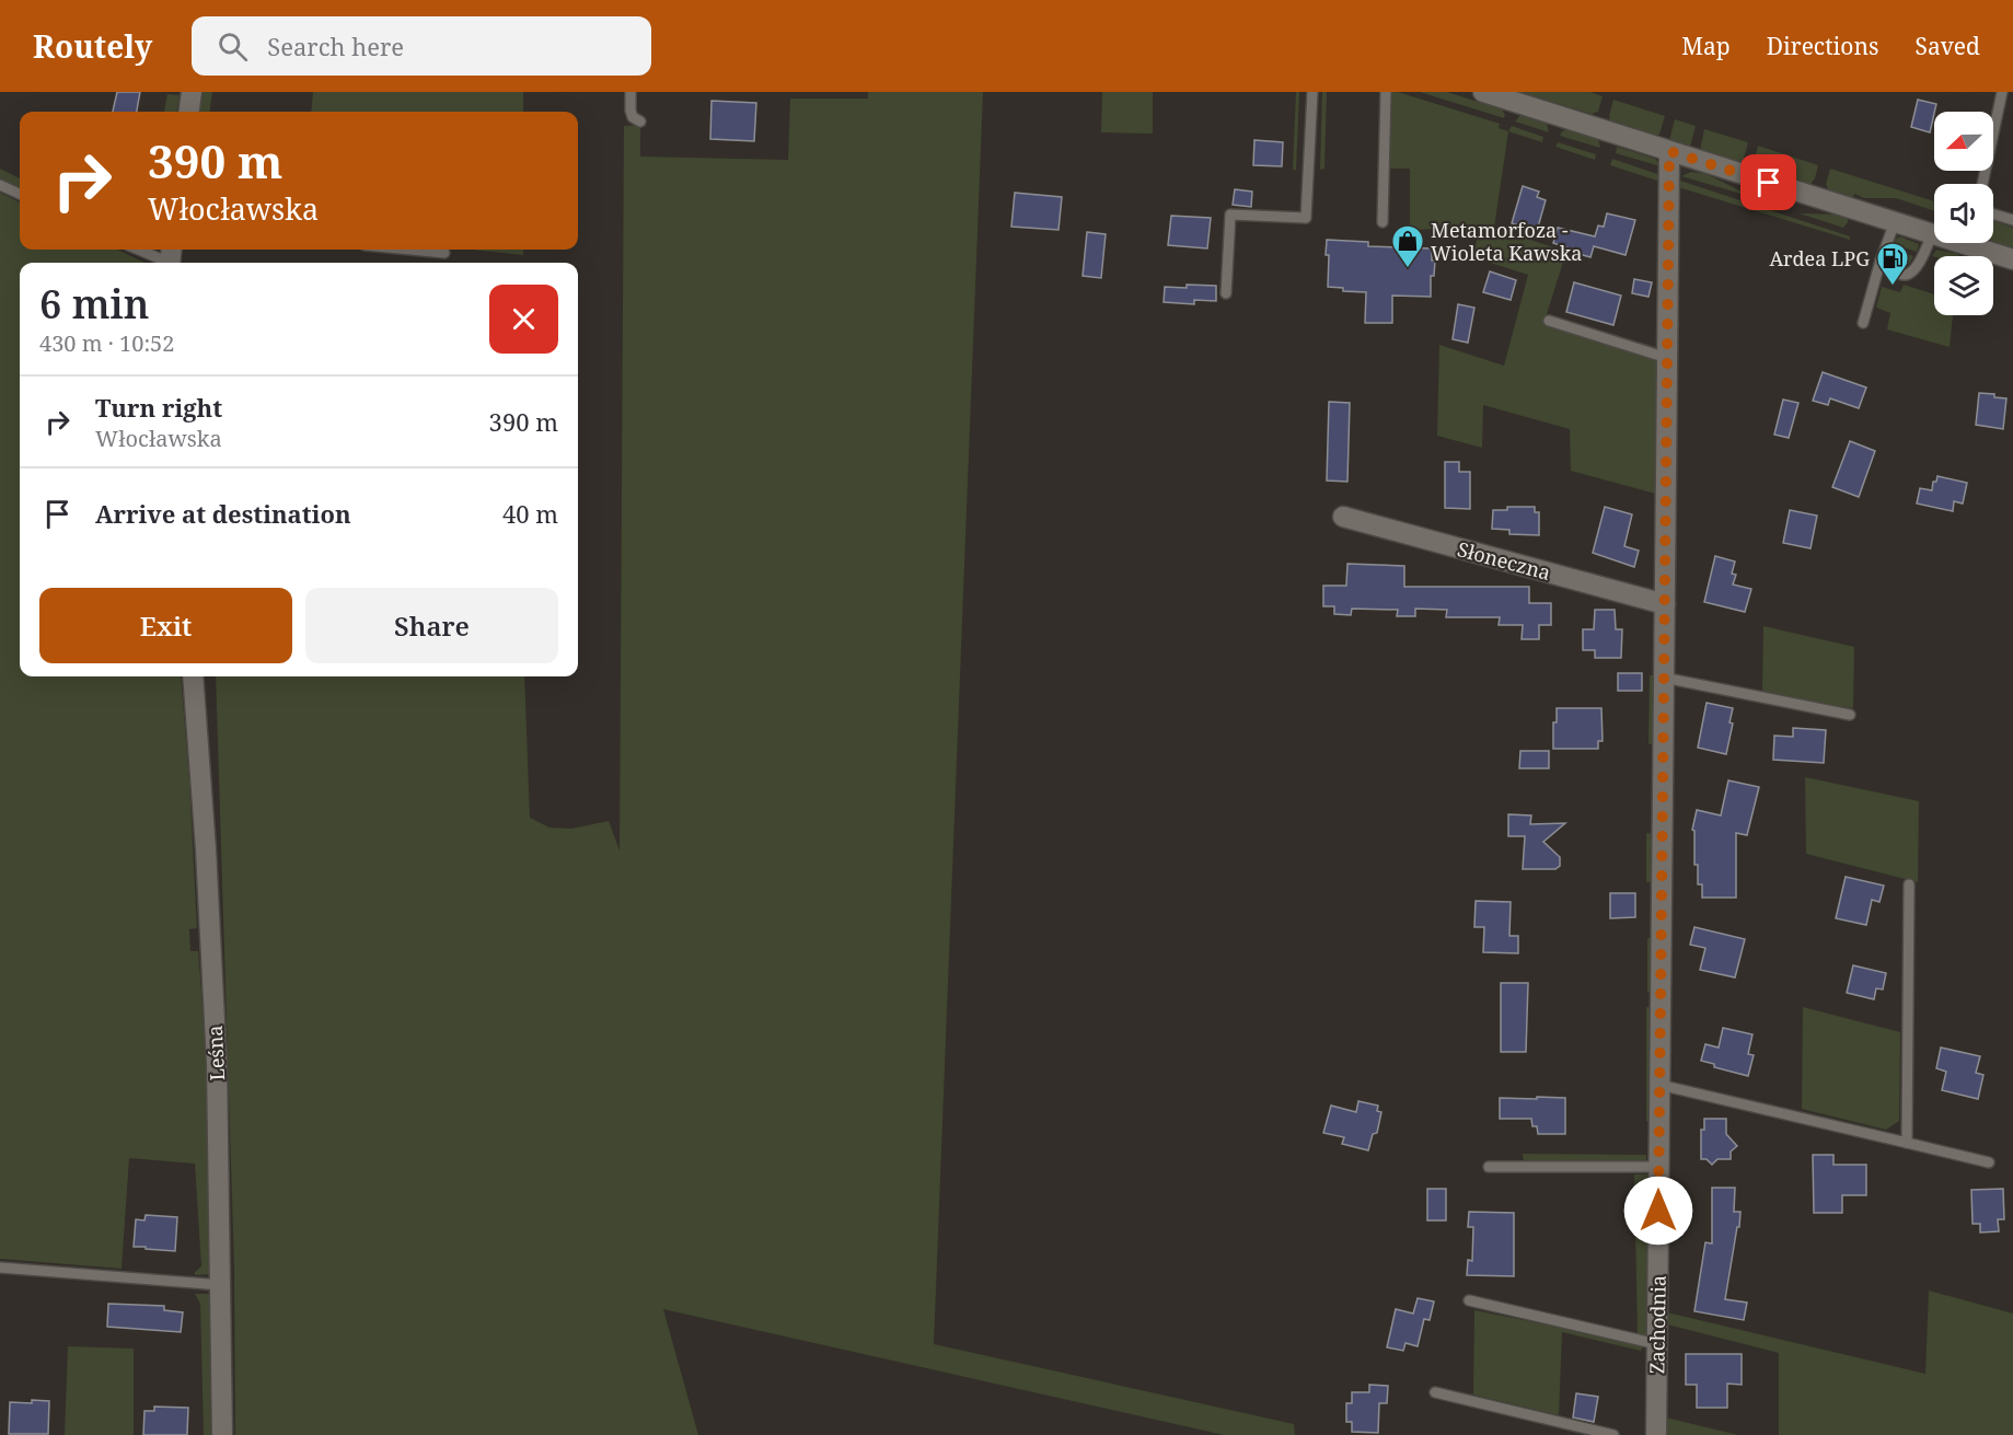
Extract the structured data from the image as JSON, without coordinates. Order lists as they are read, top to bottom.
{
  "streets": {
    "street": ["Słoneczna", "Leśna", "Zachodnia"]
  },
  "crossings": [
    ["Słoneczna", "Zachodnia"]
  ],
  "places": {
    "shop": ["Metamorfoza - Wioleta Kawska"],
    "fuel station": ["Ardea LPG"]
  },
  "north": "left",
  "page": {
    "header": "Routely",
    "search": "Search here",
    "nav": ["Map", "Directions", "Saved"],
    "turn": ["390 m", "Włocławska"],
    "heading": ["6 min", "430 m · 10:52"],
    "list": [
      {
        "name": "Turn right",
        "note": "Włocławska",
        "value": "390 m"
      },
      {
        "name": "Arrive at destination",
        "value": "40 m"
      }
    ],
    "buttons": ["Exit", "Share"]
  }
}
